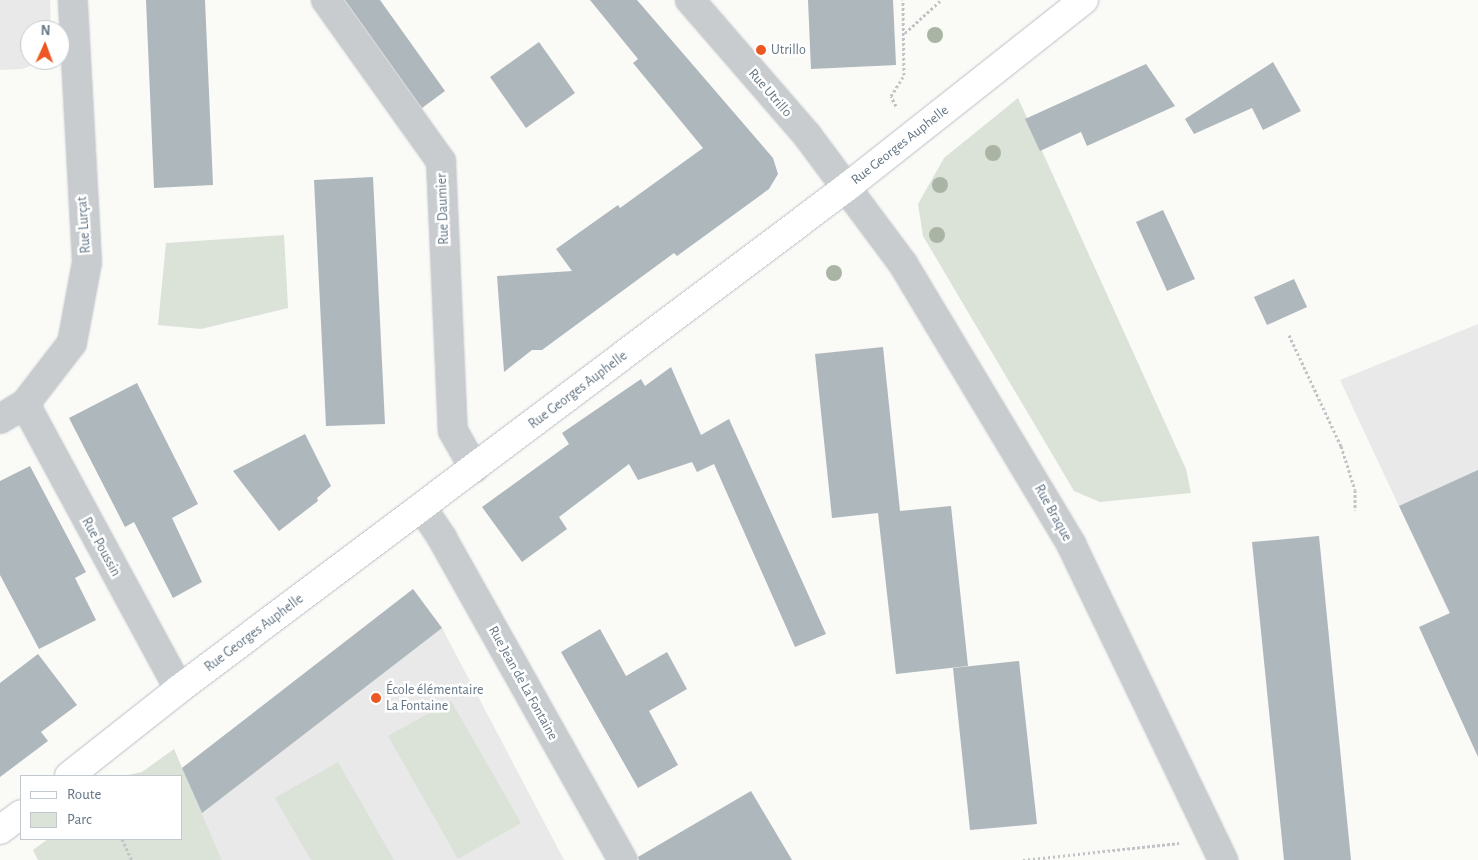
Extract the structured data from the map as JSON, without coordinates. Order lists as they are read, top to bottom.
{
  "streets": {
    "street": [
      "Rue Utrillo",
      "Rue Georges Auphelle",
      "Rue Daumier",
      "Rue Lurçat",
      "Rue Braque",
      "Rue Poussin",
      "Rue Jean de La Fontaine"
    ]
  },
  "crossings": [
    ["Rue Utrillo", "Rue Georges Auphelle"],
    ["Rue Utrillo", "Rue Braque"],
    ["Rue Georges Auphelle", "Rue Daumier"],
    ["Rue Georges Auphelle", "Rue Braque"],
    ["Rue Georges Auphelle", "Rue Poussin"],
    ["Rue Georges Auphelle", "Rue Jean de La Fontaine"],
    ["Rue Lurçat", "Rue Poussin"]
  ],
  "places": ["Utrillo", "École élémentaire La Fontaine"],
  "legend": ["Route", "Parc"],
  "north": "top"
}
